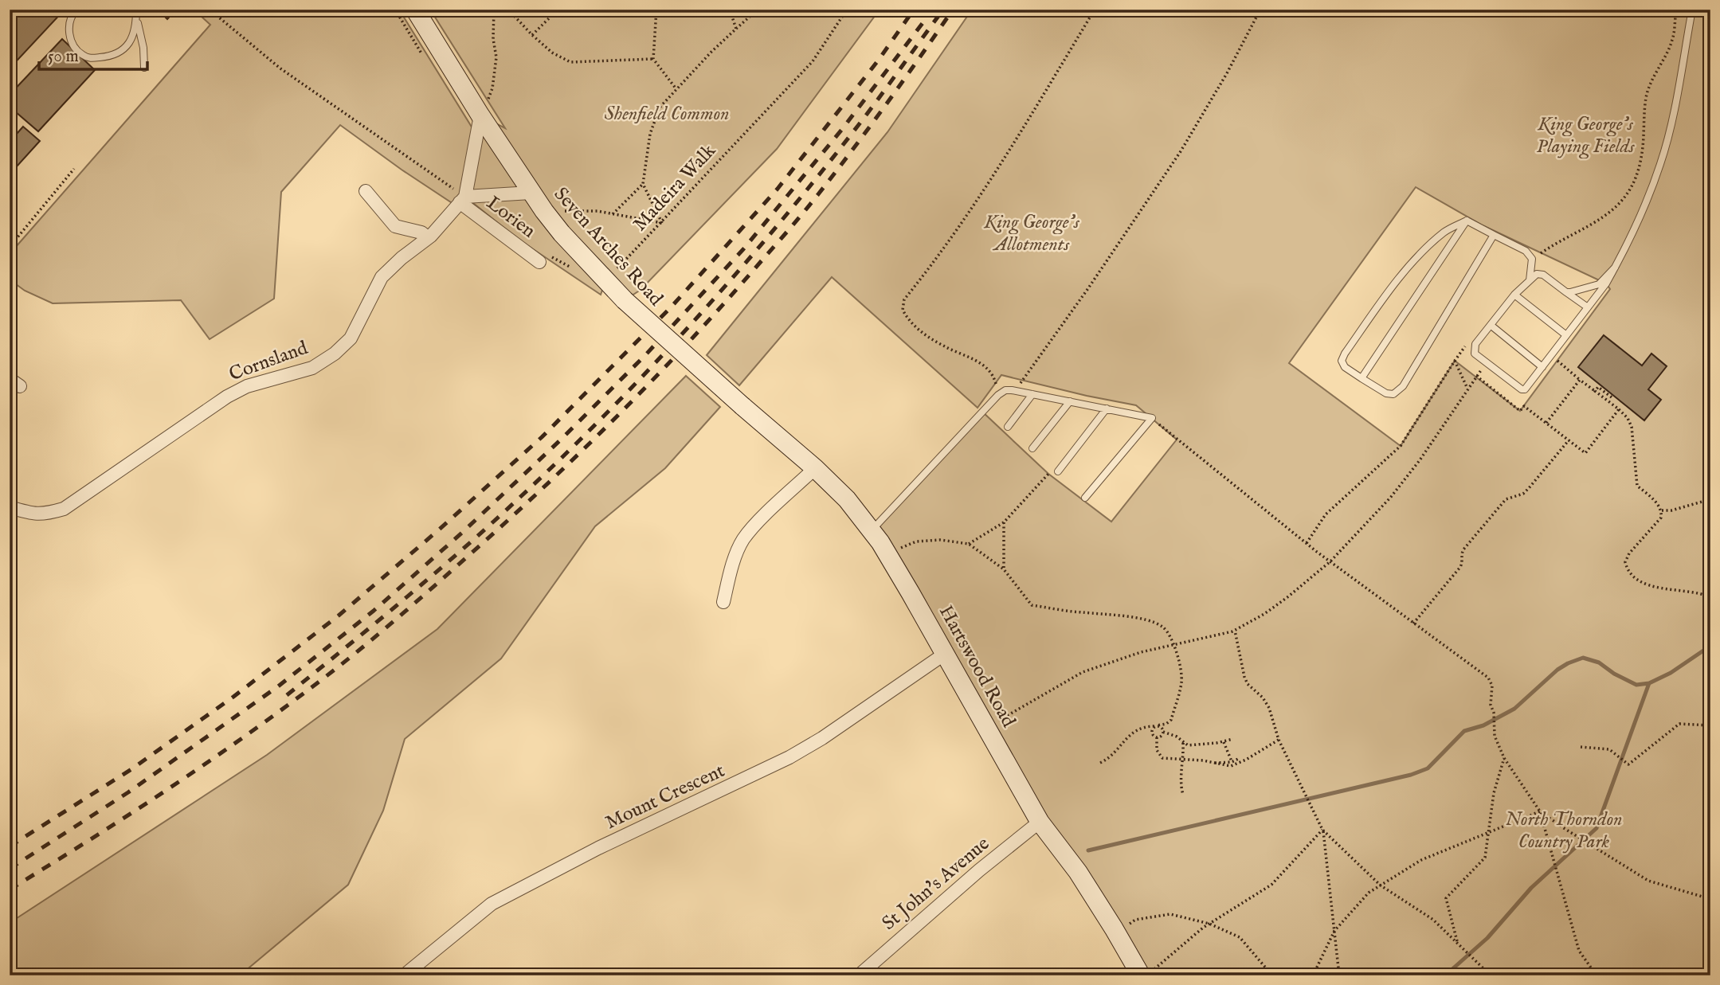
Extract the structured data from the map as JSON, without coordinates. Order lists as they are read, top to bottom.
{
  "streets": {
    "street": [
      "Lorien",
      "Seven Arches Road",
      "Cornsland",
      "Hartswood Road",
      "Mount Crescent",
      "St John's Avenue"
    ],
    "path": ["Madeira Walk"]
  },
  "crossings": [
    ["Madeira Walk", "Seven Arches Road"],
    ["Lorien", "Cornsland"],
    ["Seven Arches Road", "Hartswood Road"],
    ["Hartswood Road", "Mount Crescent"],
    ["Hartswood Road", "St John's Avenue"]
  ],
  "parks": [
    "Shenfield Common",
    "King George's Playing Fields",
    "King George's Allotments",
    "North Thorndon Country Park"
  ],
  "scale_bar": "50 m"
}
